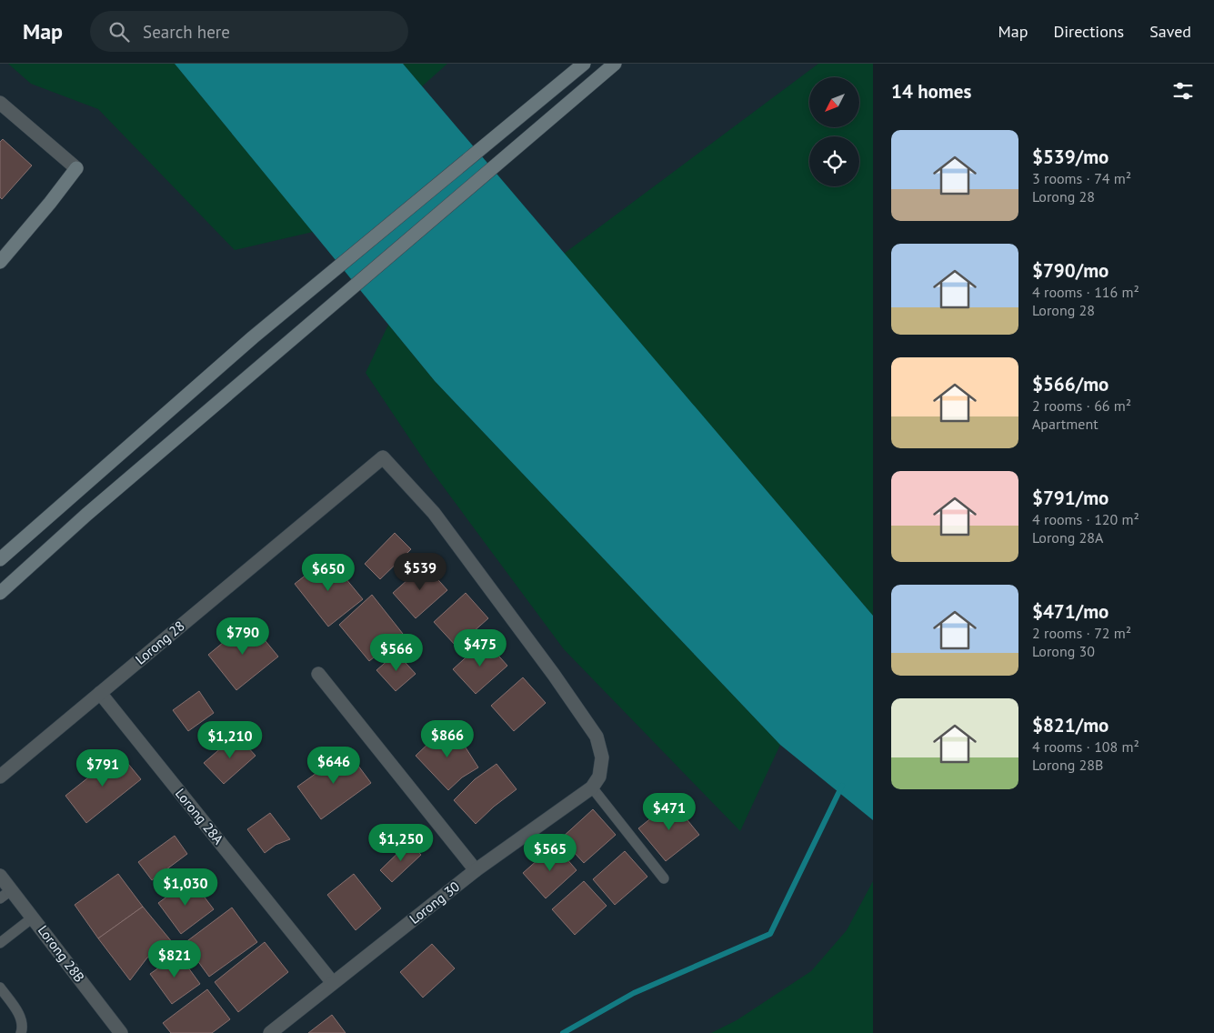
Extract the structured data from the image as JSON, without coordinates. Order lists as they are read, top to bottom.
{
  "streets": {
    "street": [
      "Lorong 28",
      "Lorong 28A",
      "Lorong 30",
      "Lorong 28B"
    ]
  },
  "crossings": [
    ["Lorong 28", "Lorong 28A"],
    ["Lorong 28", "Lorong 30"],
    ["Lorong 28A", "Lorong 30"]
  ],
  "north": "bottom left",
  "page": {
    "header": "Map",
    "search": "Search here",
    "nav": ["Map", "Directions", "Saved"],
    "heading": "14 homes",
    "list": [
      {
        "name": "$539/mo",
        "note": "3 rooms · 74 m² · Lorong 28"
      },
      {
        "name": "$790/mo",
        "note": "4 rooms · 116 m² · Lorong 28"
      },
      {
        "name": "$566/mo",
        "note": "2 rooms · 66 m² · Apartment"
      },
      {
        "name": "$791/mo",
        "note": "4 rooms · 120 m² · Lorong 28A"
      },
      {
        "name": "$471/mo",
        "note": "2 rooms · 72 m² · Lorong 30"
      },
      {
        "name": "$821/mo",
        "note": "4 rooms · 108 m² · Lorong 28B"
      }
    ],
    "price": [
      "$539",
      "$650",
      "$790",
      "$475",
      "$566",
      "$866",
      "$1,210",
      "$646",
      "$791",
      "$471",
      "$1,250",
      "$565",
      "$1,030",
      "$821"
    ]
  }
}
